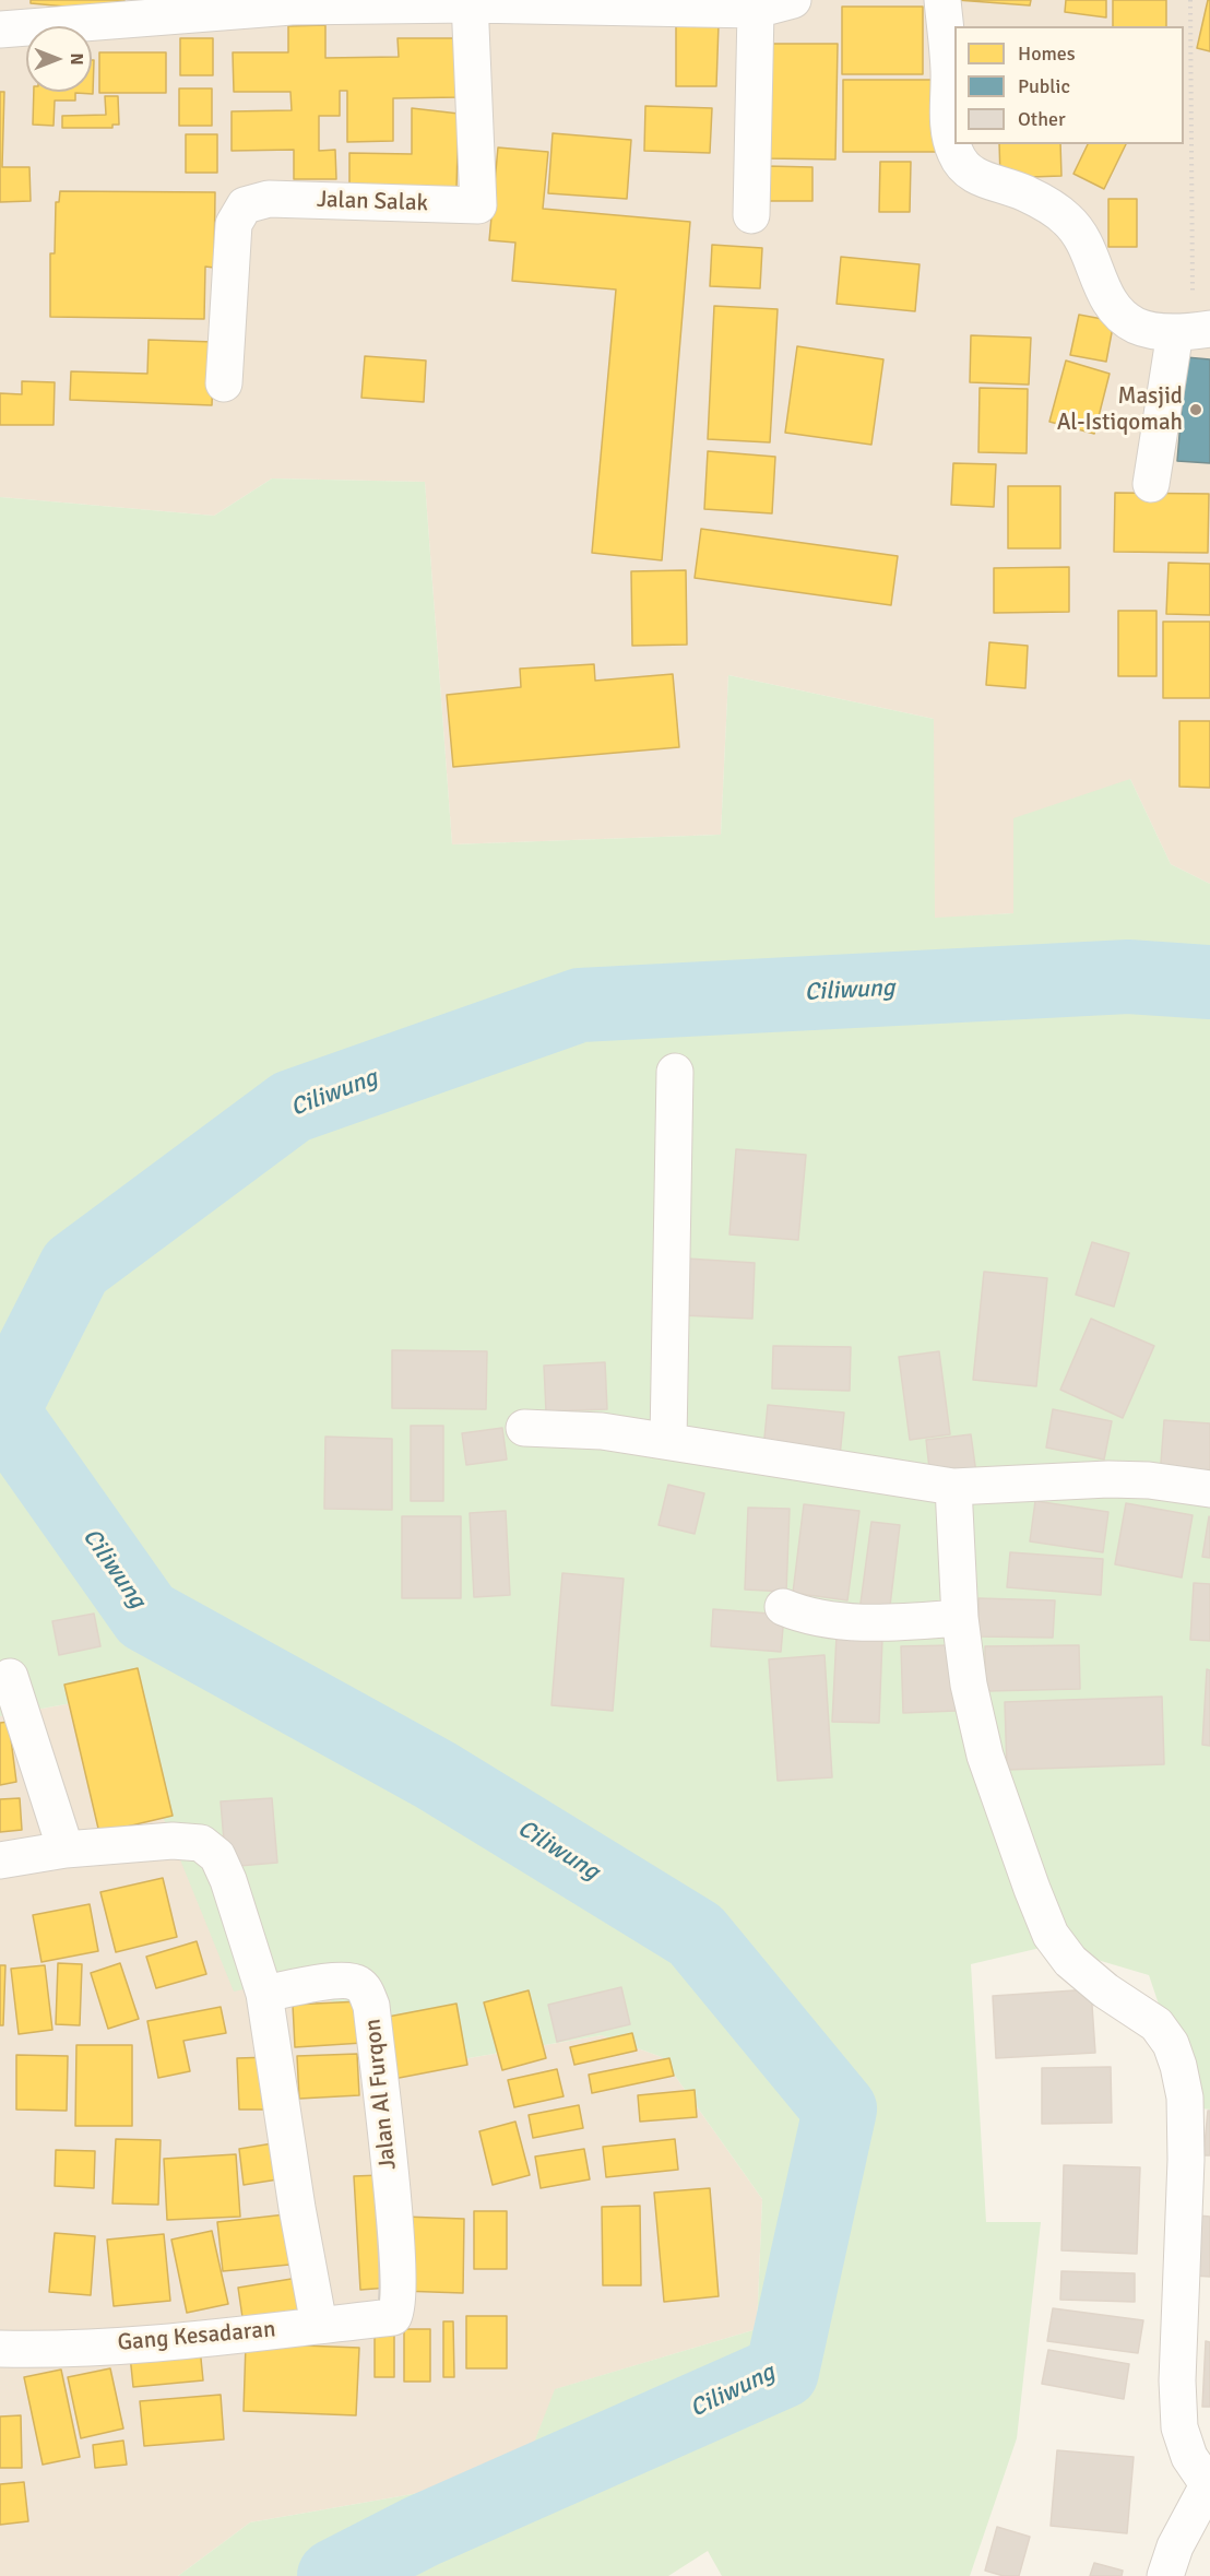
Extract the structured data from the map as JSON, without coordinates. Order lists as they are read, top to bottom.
{
  "streets": {
    "street": ["Jalan Salak", "Jalan Al Furqon", "Gang Kesadaran"]
  },
  "crossings": [
    ["Jalan Al Furqon", "Gang Kesadaran"]
  ],
  "water": ["Ciliwung"],
  "places": ["Masjid Al-Istiqomah"],
  "legend": ["Homes", "Public", "Other"],
  "north": "right"
}
